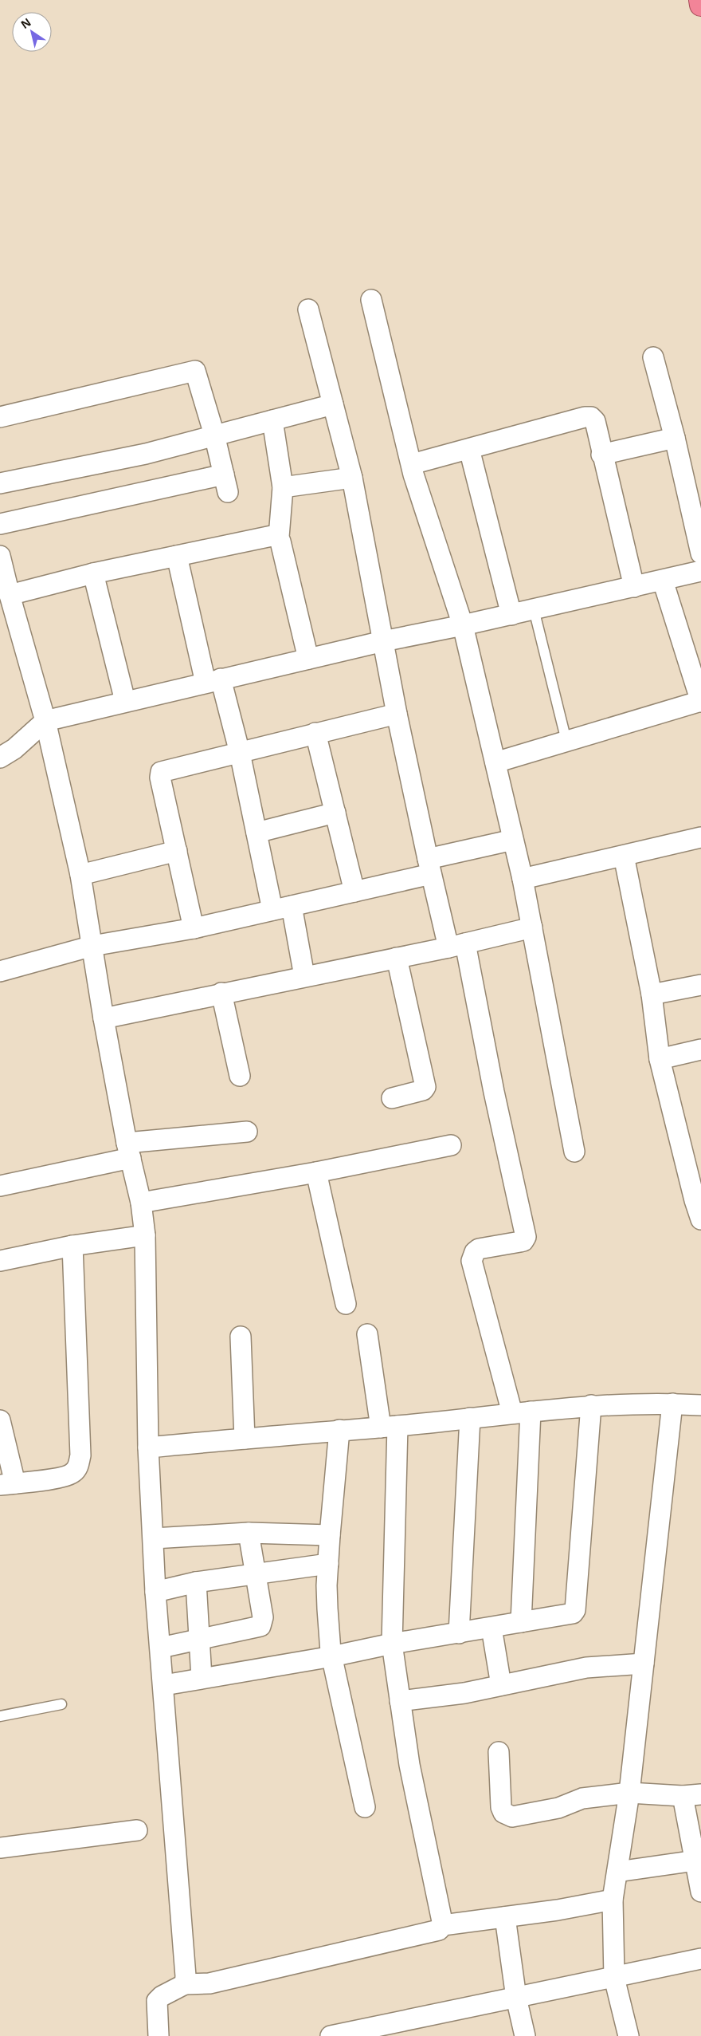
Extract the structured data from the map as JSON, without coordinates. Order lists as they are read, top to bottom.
{
  "north": "top left"
}
